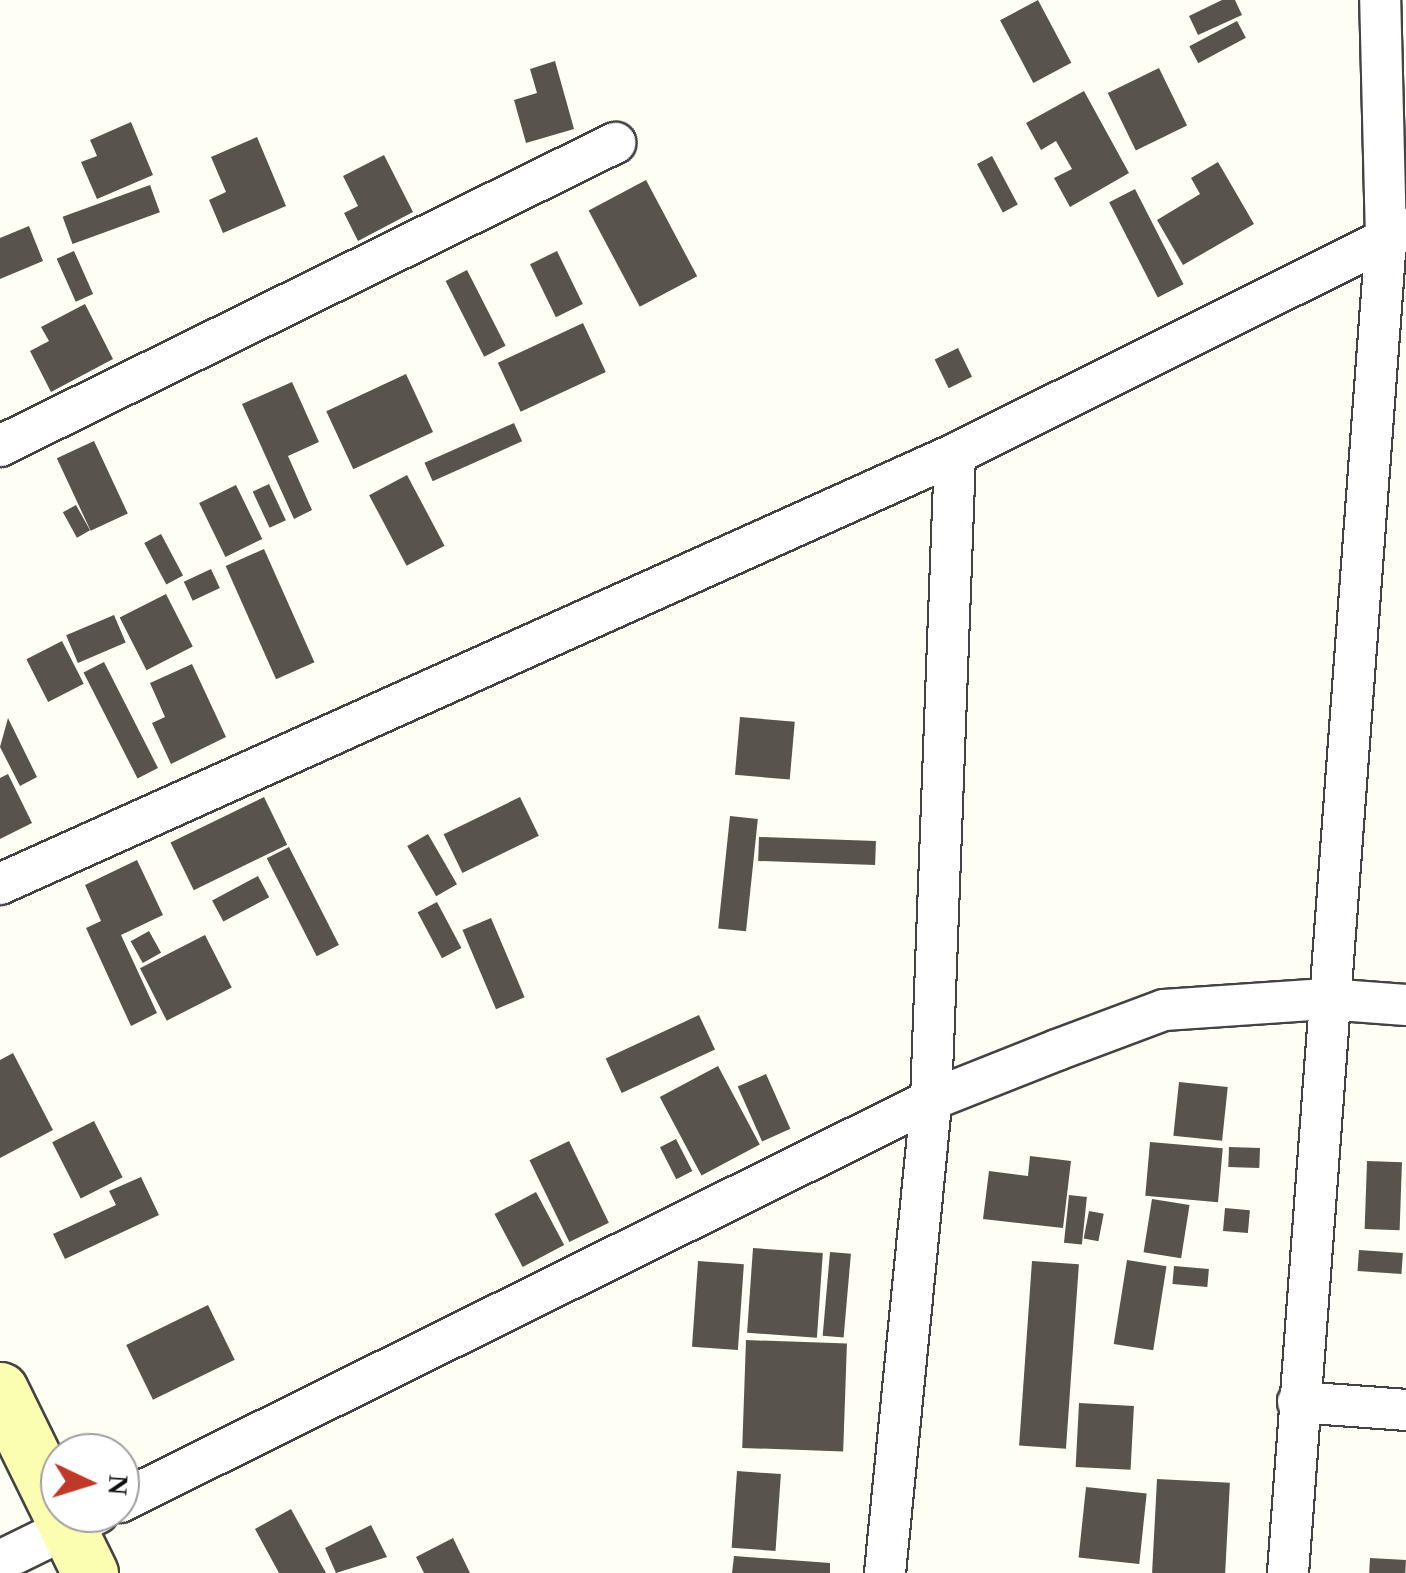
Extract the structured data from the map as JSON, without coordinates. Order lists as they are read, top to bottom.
{
  "north": "right"
}
